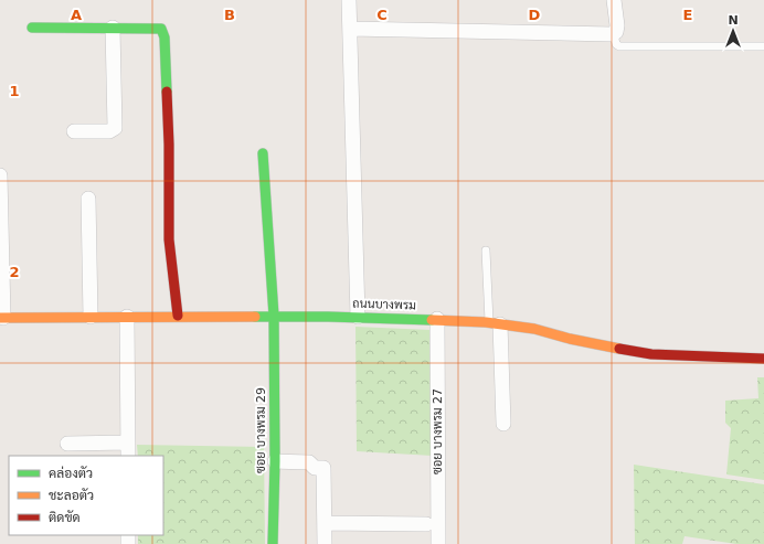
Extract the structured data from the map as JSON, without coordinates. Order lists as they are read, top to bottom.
{
  "streets": {
    "street": ["ถนนบางพรม", "ซอย บางพรม 29", "ซอย บางพรม 27"]
  },
  "crossings": [
    ["ถนนบางพรม", "ซอย บางพรม 29"],
    ["ถนนบางพรม", "ซอย บางพรม 27"]
  ],
  "legend": ["คล่องตัว", "ชะลอตัว", "ติดขัด"],
  "north": "top",
  "grid": {
    "columns": [
      "A",
      "B",
      "C",
      "D",
      "E"
    ],
    "rows": ["1", "2"]
  }
}
